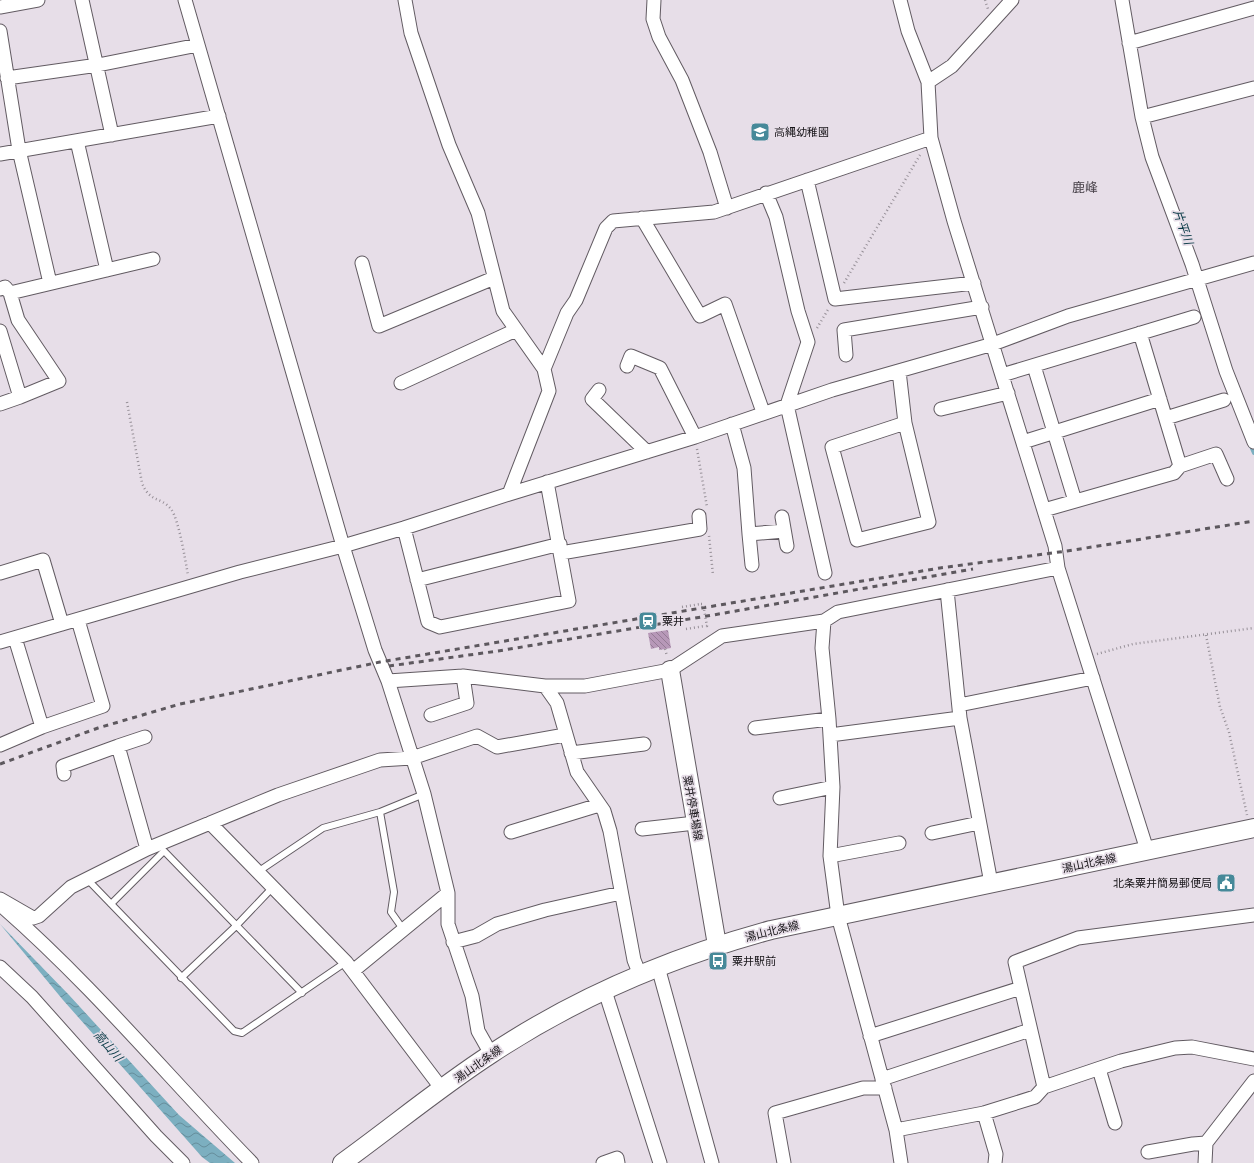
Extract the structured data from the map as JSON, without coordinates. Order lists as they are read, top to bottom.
{
  "streets": {
    "main road": ["粟井停車場線", "湯山北条線"]
  },
  "crossings": [
    ["粟井停車場線", "湯山北条線"]
  ],
  "districts": ["鹿峰"],
  "water": ["片平川", "高山川"],
  "places": {
    "school or university": ["高縄幼稚園"],
    "station": ["粟井"],
    "public building": ["北条粟井簡易郵便局"],
    "bus stop": ["粟井駅前"]
  }
}
